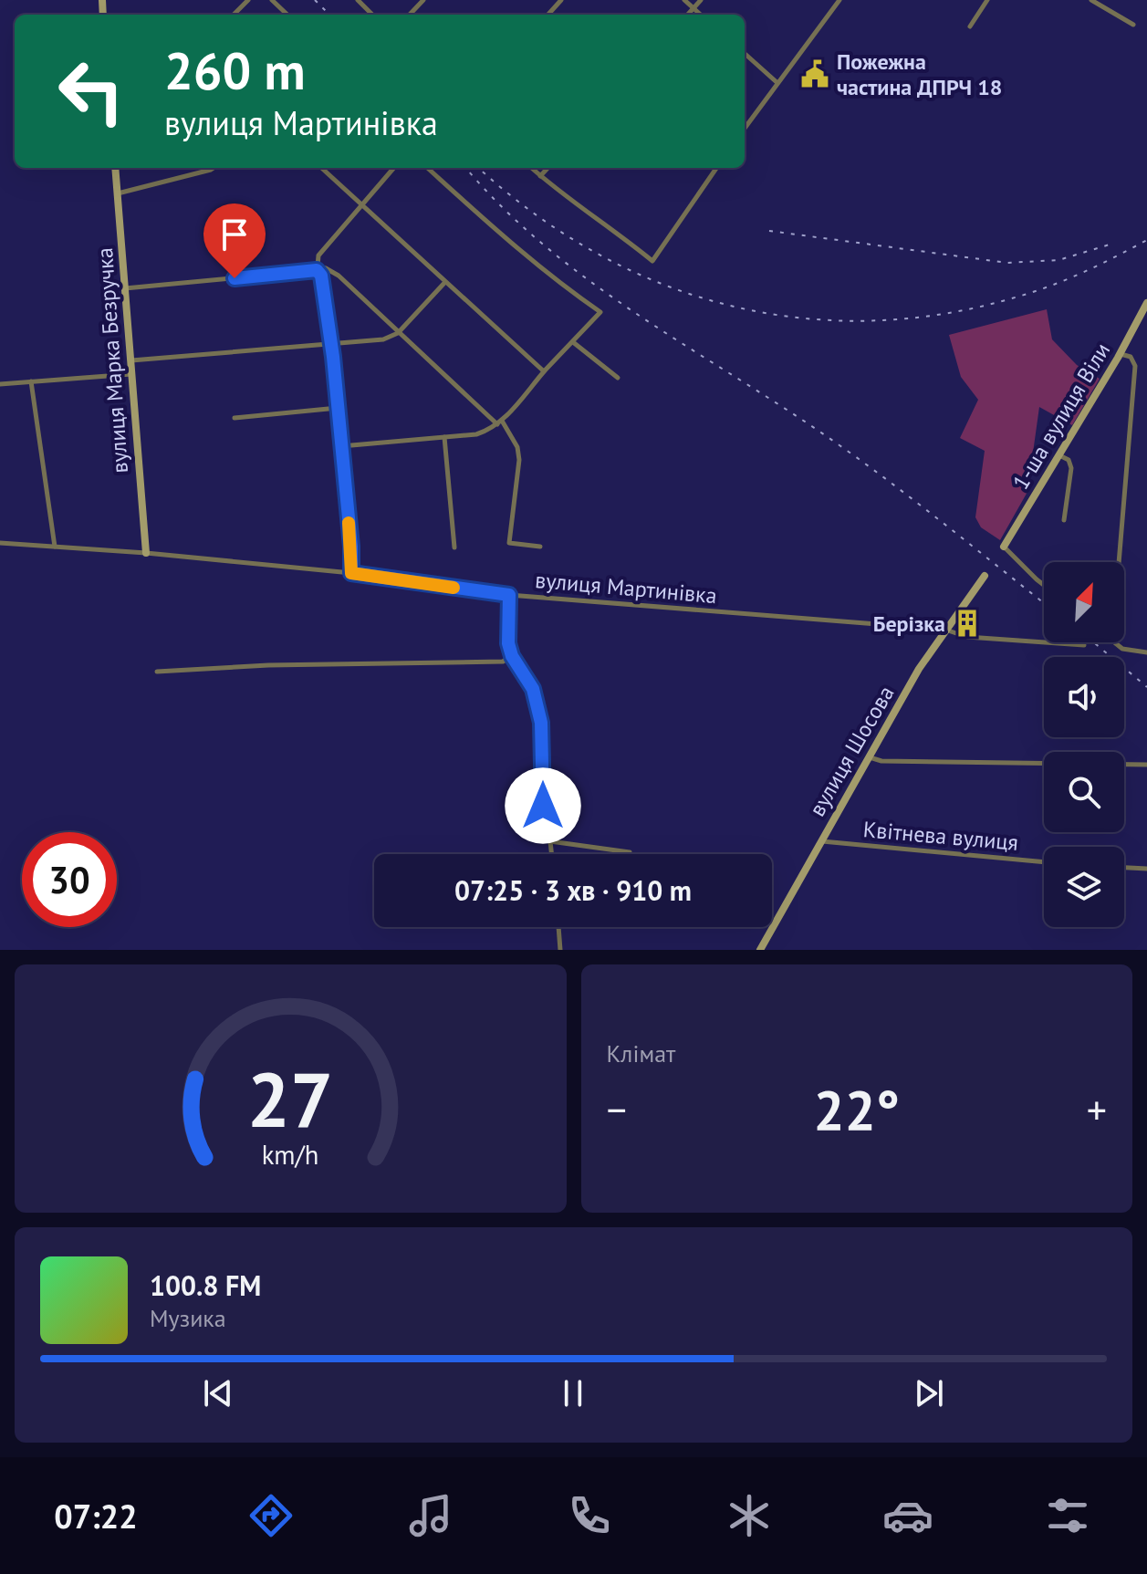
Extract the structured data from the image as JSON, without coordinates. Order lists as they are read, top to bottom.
{
  "streets": {
    "main road": ["вулиця Марка Безручка", "1-ша вулиця Віли", "вулиця Шосова"],
    "street": ["вулиця Мартинівка", "Квітнева вулиця"]
  },
  "crossings": [
    ["вулиця Марка Безручка", "вулиця Мартинівка"],
    ["вулиця Мартинівка", "вулиця Шосова"],
    ["вулиця Шосова", "Квітнева вулиця"]
  ],
  "places": {
    "public building": ["Пожежна частина ДПРЧ 18"],
    "building": ["Берізка"]
  },
  "north": "top right",
  "page": {
    "turn": ["260 m", "вулиця Мартинівка"],
    "limit": "30",
    "trip": "07:25 · 3 хв · 910 m",
    "tile": "Клімат",
    "heat": ["−", "22°", "+"],
    "song": ["100.8 FM", "Музика"],
    "tabs": "07:22",
    "gauge": ["27", "km/h"]
  }
}
